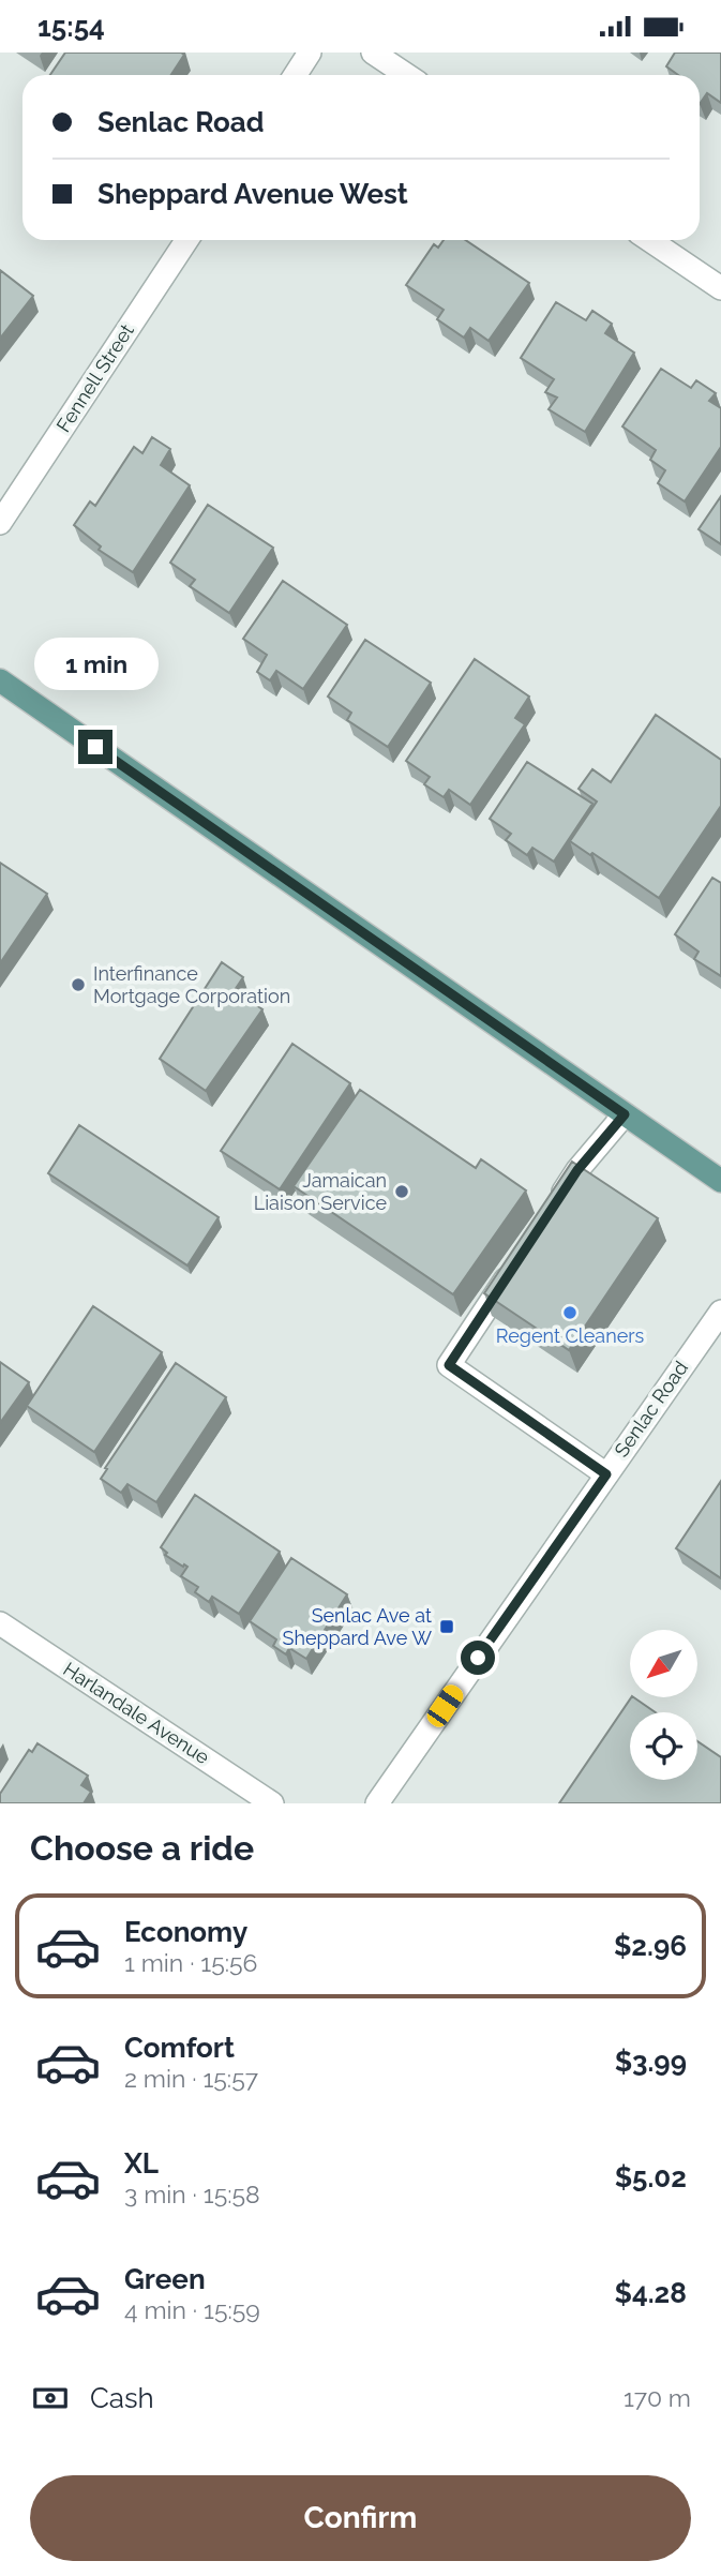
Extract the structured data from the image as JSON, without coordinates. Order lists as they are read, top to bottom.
{
  "streets": {
    "street": ["Fennell Street", "Senlac Road", "Harlandale Avenue"]
  },
  "places": {
    "other": ["Interfinance Mortgage Corporation", "Jamaican Liaison Service", "Regent Cleaners"],
    "transit": ["Senlac Ave at Sheppard Ave W"]
  },
  "north": "bottom left",
  "page": {
    "status": "15:54",
    "banner": ["Senlac Road", "Sheppard Avenue West"],
    "bubble": "1 min",
    "heading": "Choose a ride",
    "list": [
      {
        "name": "Economy",
        "note": "1 min · 15:56",
        "value": "$2.96"
      },
      {
        "name": "Comfort",
        "note": "2 min · 15:57",
        "value": "$3.99"
      },
      {
        "name": "XL",
        "note": "3 min · 15:58",
        "value": "$5.02"
      },
      {
        "name": "Green",
        "note": "4 min · 15:59",
        "value": "$4.28"
      }
    ],
    "pay": ["Cash", "170 m"],
    "buttons": "Confirm"
  }
}
